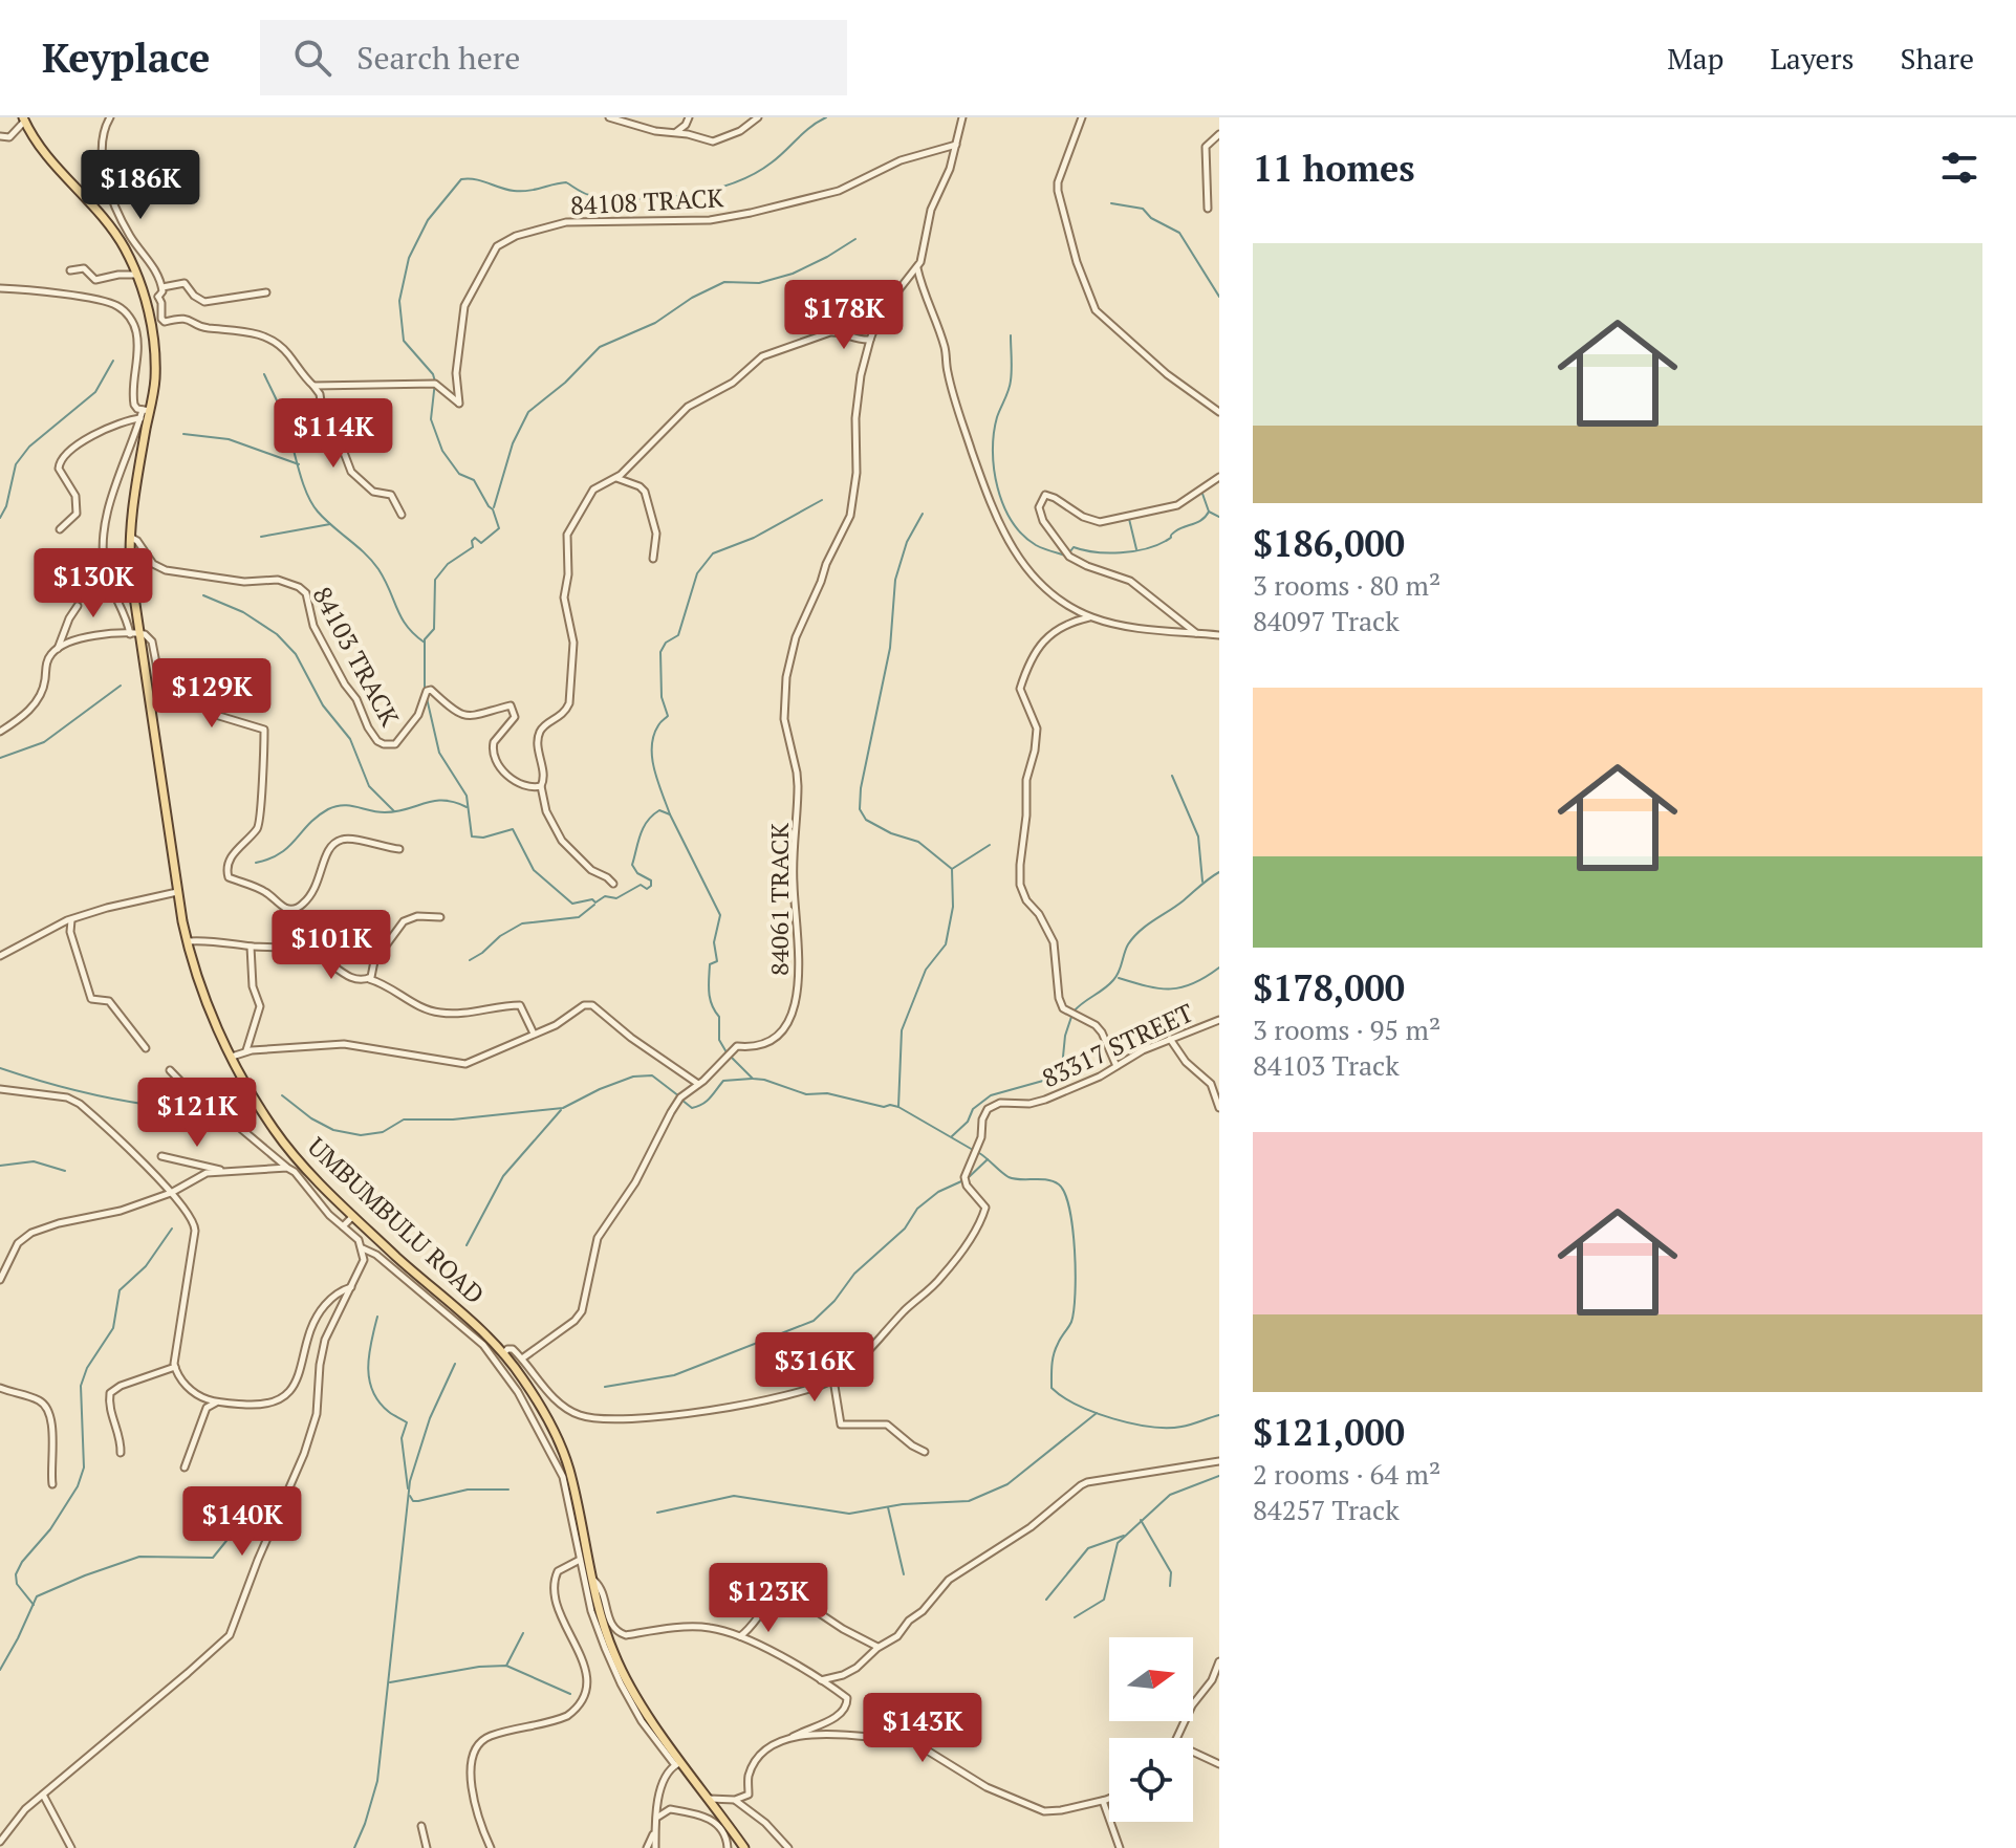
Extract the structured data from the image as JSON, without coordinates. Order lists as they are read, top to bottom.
{
  "streets": {
    "main road": ["UMBUMBULU ROAD"],
    "street": [
      "84108 TRACK",
      "84103 TRACK",
      "84061 TRACK",
      "83317 STREET"
    ]
  },
  "crossings": [
    ["84103 TRACK", "UMBUMBULU ROAD"],
    ["84061 TRACK", "83317 STREET"]
  ],
  "north": "right",
  "page": {
    "header": "Keyplace",
    "search": "Search here",
    "nav": ["Map", "Layers", "Share"],
    "heading": "11 homes",
    "price": [
      "$186K",
      "$178K",
      "$114K",
      "$130K",
      "$129K",
      "$101K",
      "$121K",
      "$316K",
      "$140K",
      "$123K",
      "$143K"
    ],
    "list": [
      {
        "name": "$186,000",
        "note": "3 rooms · 80 m² · 84097 Track"
      },
      {
        "name": "$178,000",
        "note": "3 rooms · 95 m² · 84103 Track"
      },
      {
        "name": "$121,000",
        "note": "2 rooms · 64 m² · 84257 Track"
      }
    ]
  }
}
